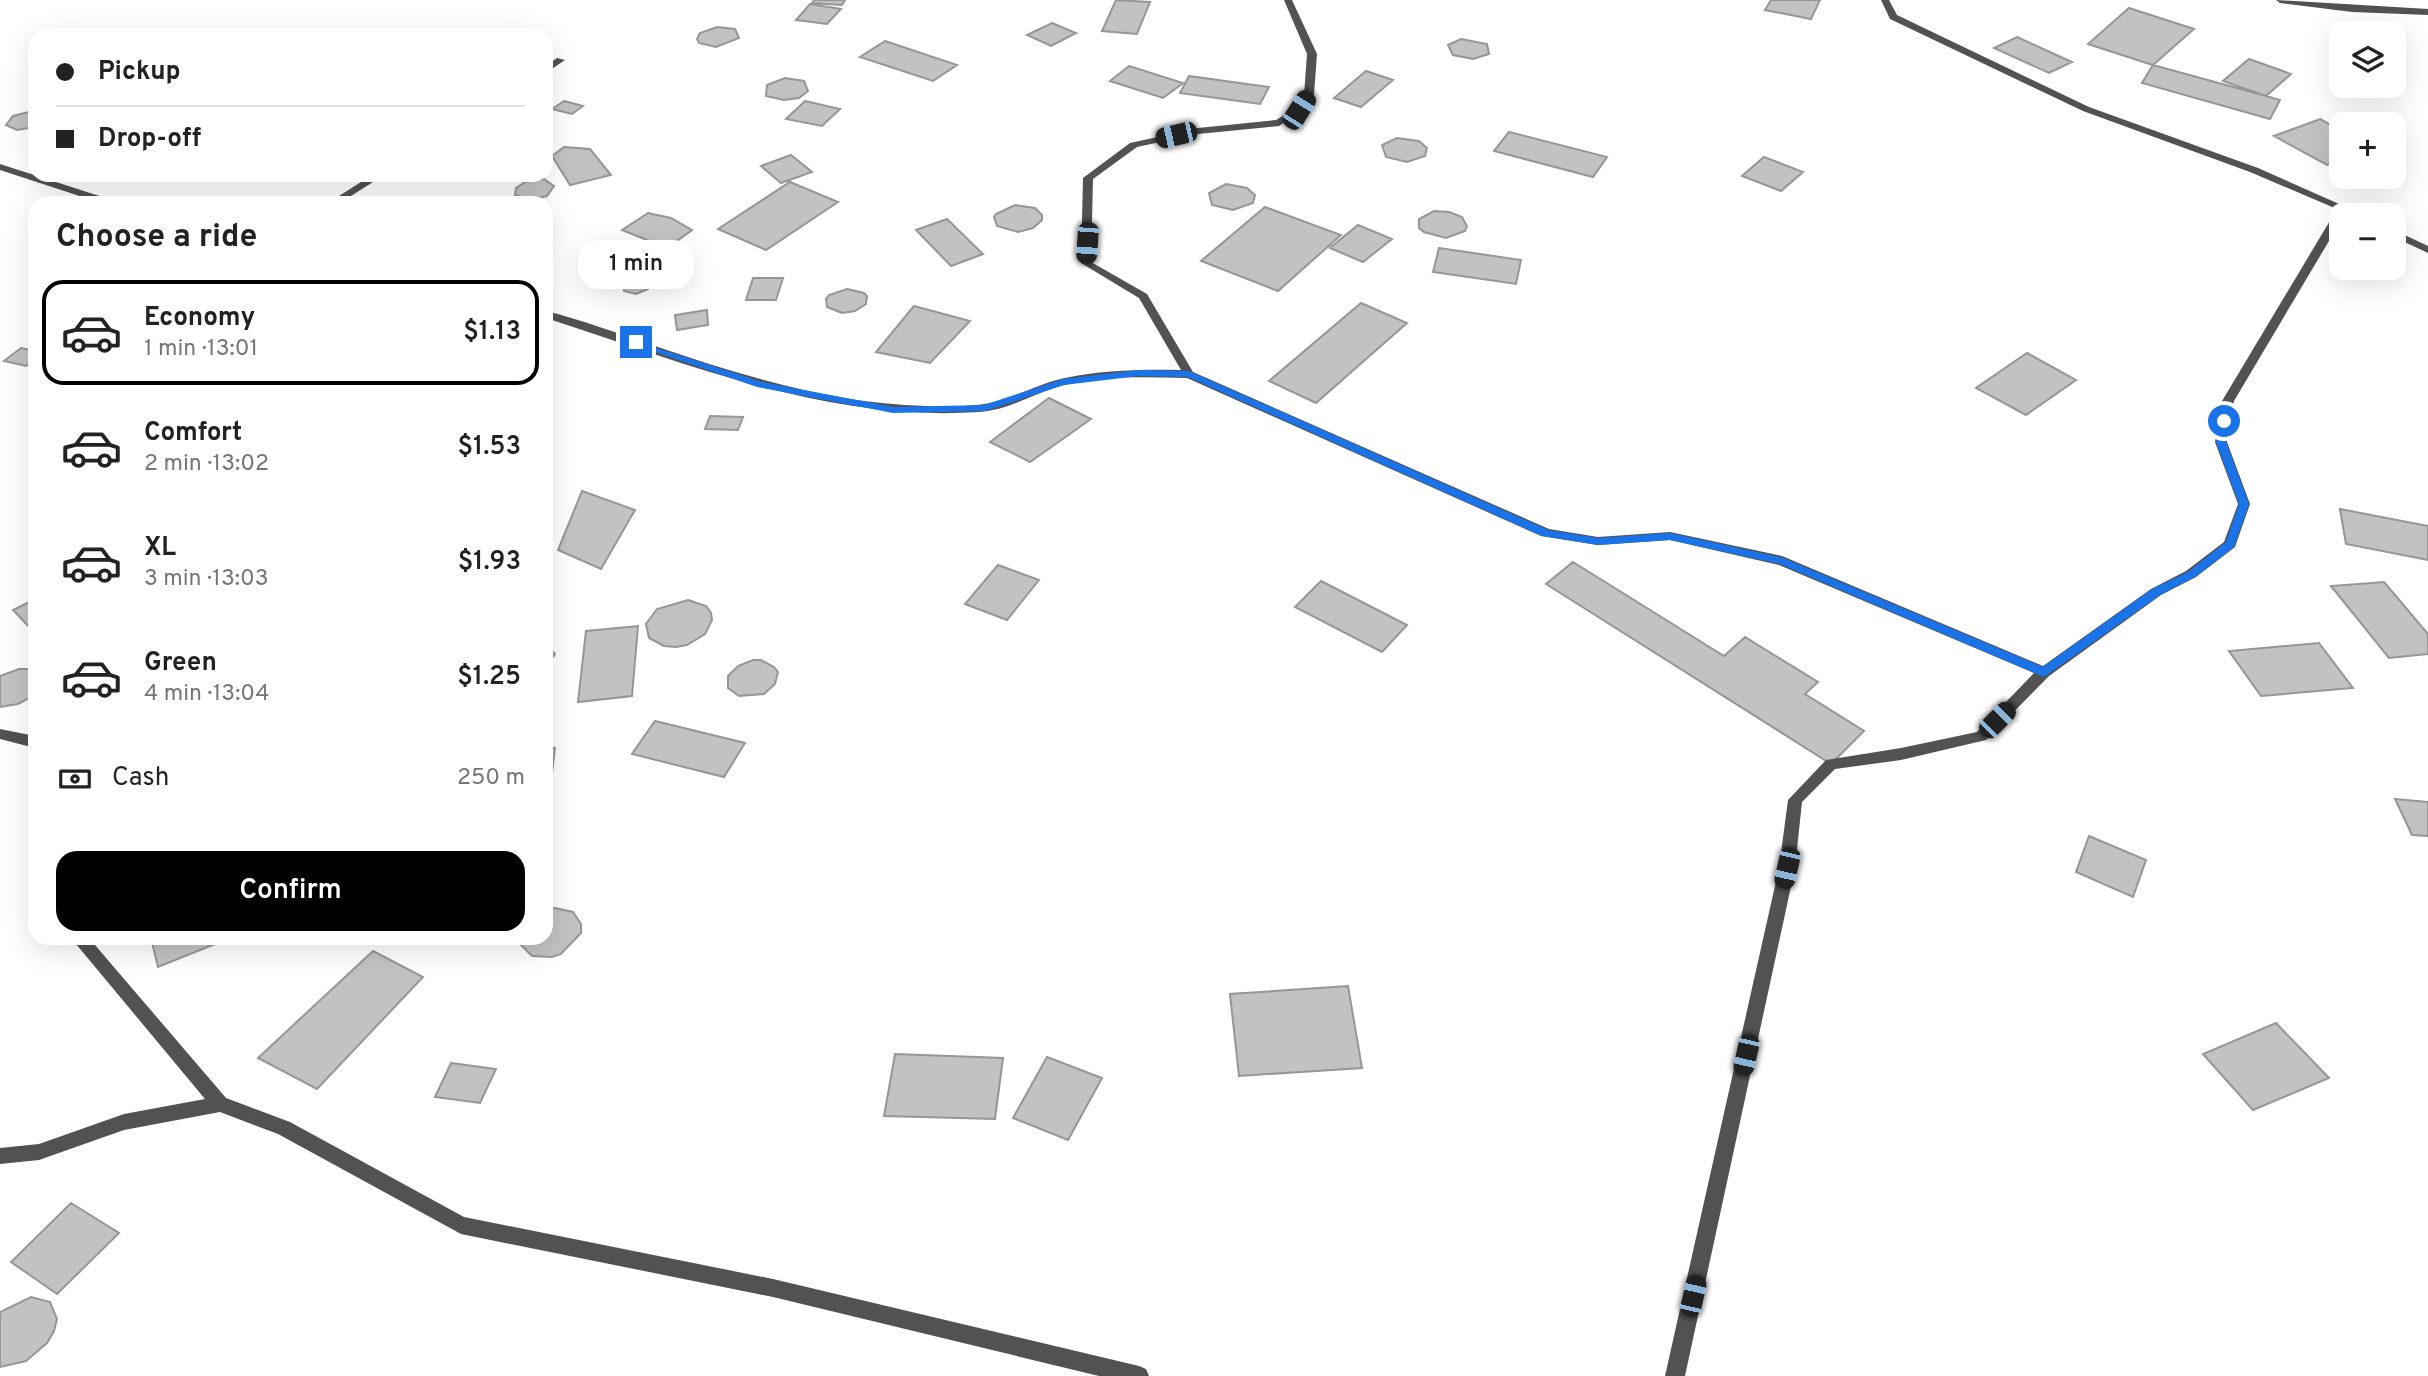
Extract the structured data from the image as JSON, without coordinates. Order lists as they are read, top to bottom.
{
  "page": {
    "map_buttons": ["+", "−"],
    "banner": ["Pickup", "Drop-off"],
    "heading": "Choose a ride",
    "bubble": "1 min",
    "list": [
      {
        "name": "Economy",
        "note": "1 min · 13:01",
        "value": "$1.13"
      },
      {
        "name": "Comfort",
        "note": "2 min · 13:02",
        "value": "$1.53"
      },
      {
        "name": "XL",
        "note": "3 min · 13:03",
        "value": "$1.93"
      },
      {
        "name": "Green",
        "note": "4 min · 13:04",
        "value": "$1.25"
      }
    ],
    "pay": ["Cash", "250 m"],
    "buttons": "Confirm"
  }
}
